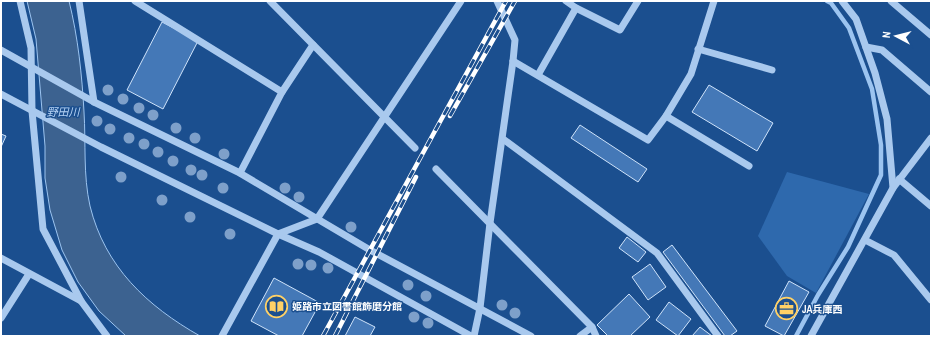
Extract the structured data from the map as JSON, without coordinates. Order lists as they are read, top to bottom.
{
  "water": ["野田川"],
  "places": {
    "library": ["姫路市立図書館飾磨分館"],
    "office": ["JA兵庫西"]
  },
  "north": "left"
}
